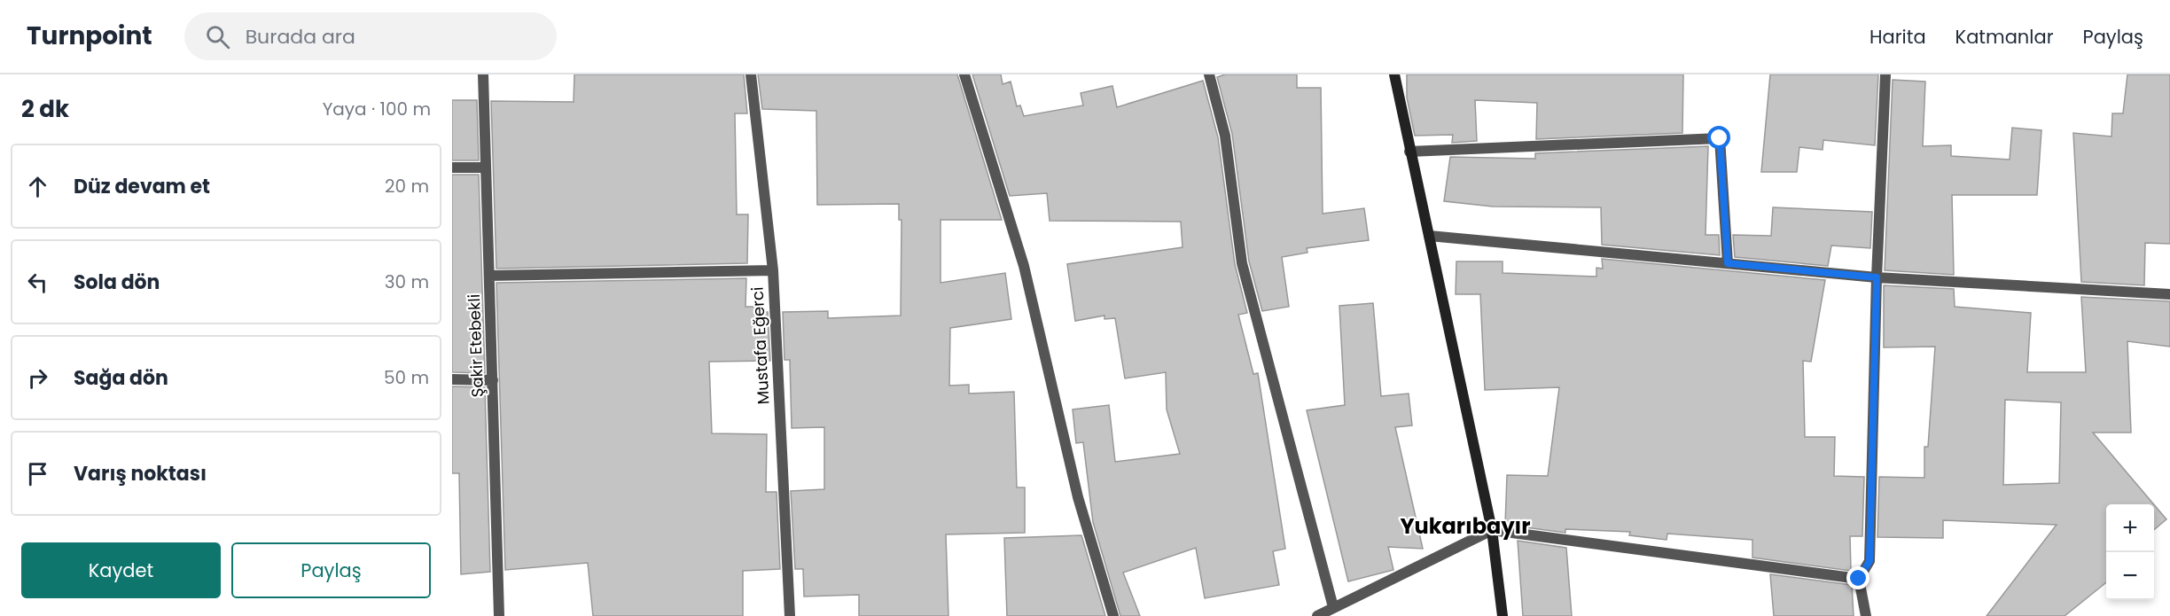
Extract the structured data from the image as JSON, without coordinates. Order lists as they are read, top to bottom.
{
  "streets": {
    "street": ["Şakir Etebekli", "Mustafa Eğerci"]
  },
  "districts": ["Yukarıbayır"],
  "page": {
    "header": "Turnpoint",
    "search": "Burada ara",
    "nav": ["Harita", "Katmanlar", "Paylaş"],
    "heading": ["2 dk", "Yaya · 100 m"],
    "list": [
      ["Düz devam et", "20 m"],
      ["Sola dön", "30 m"],
      ["Sağa dön", "50 m"],
      "Varış noktası"
    ],
    "map_buttons": ["+", "−"],
    "buttons": ["Kaydet", "Paylaş"]
  }
}
